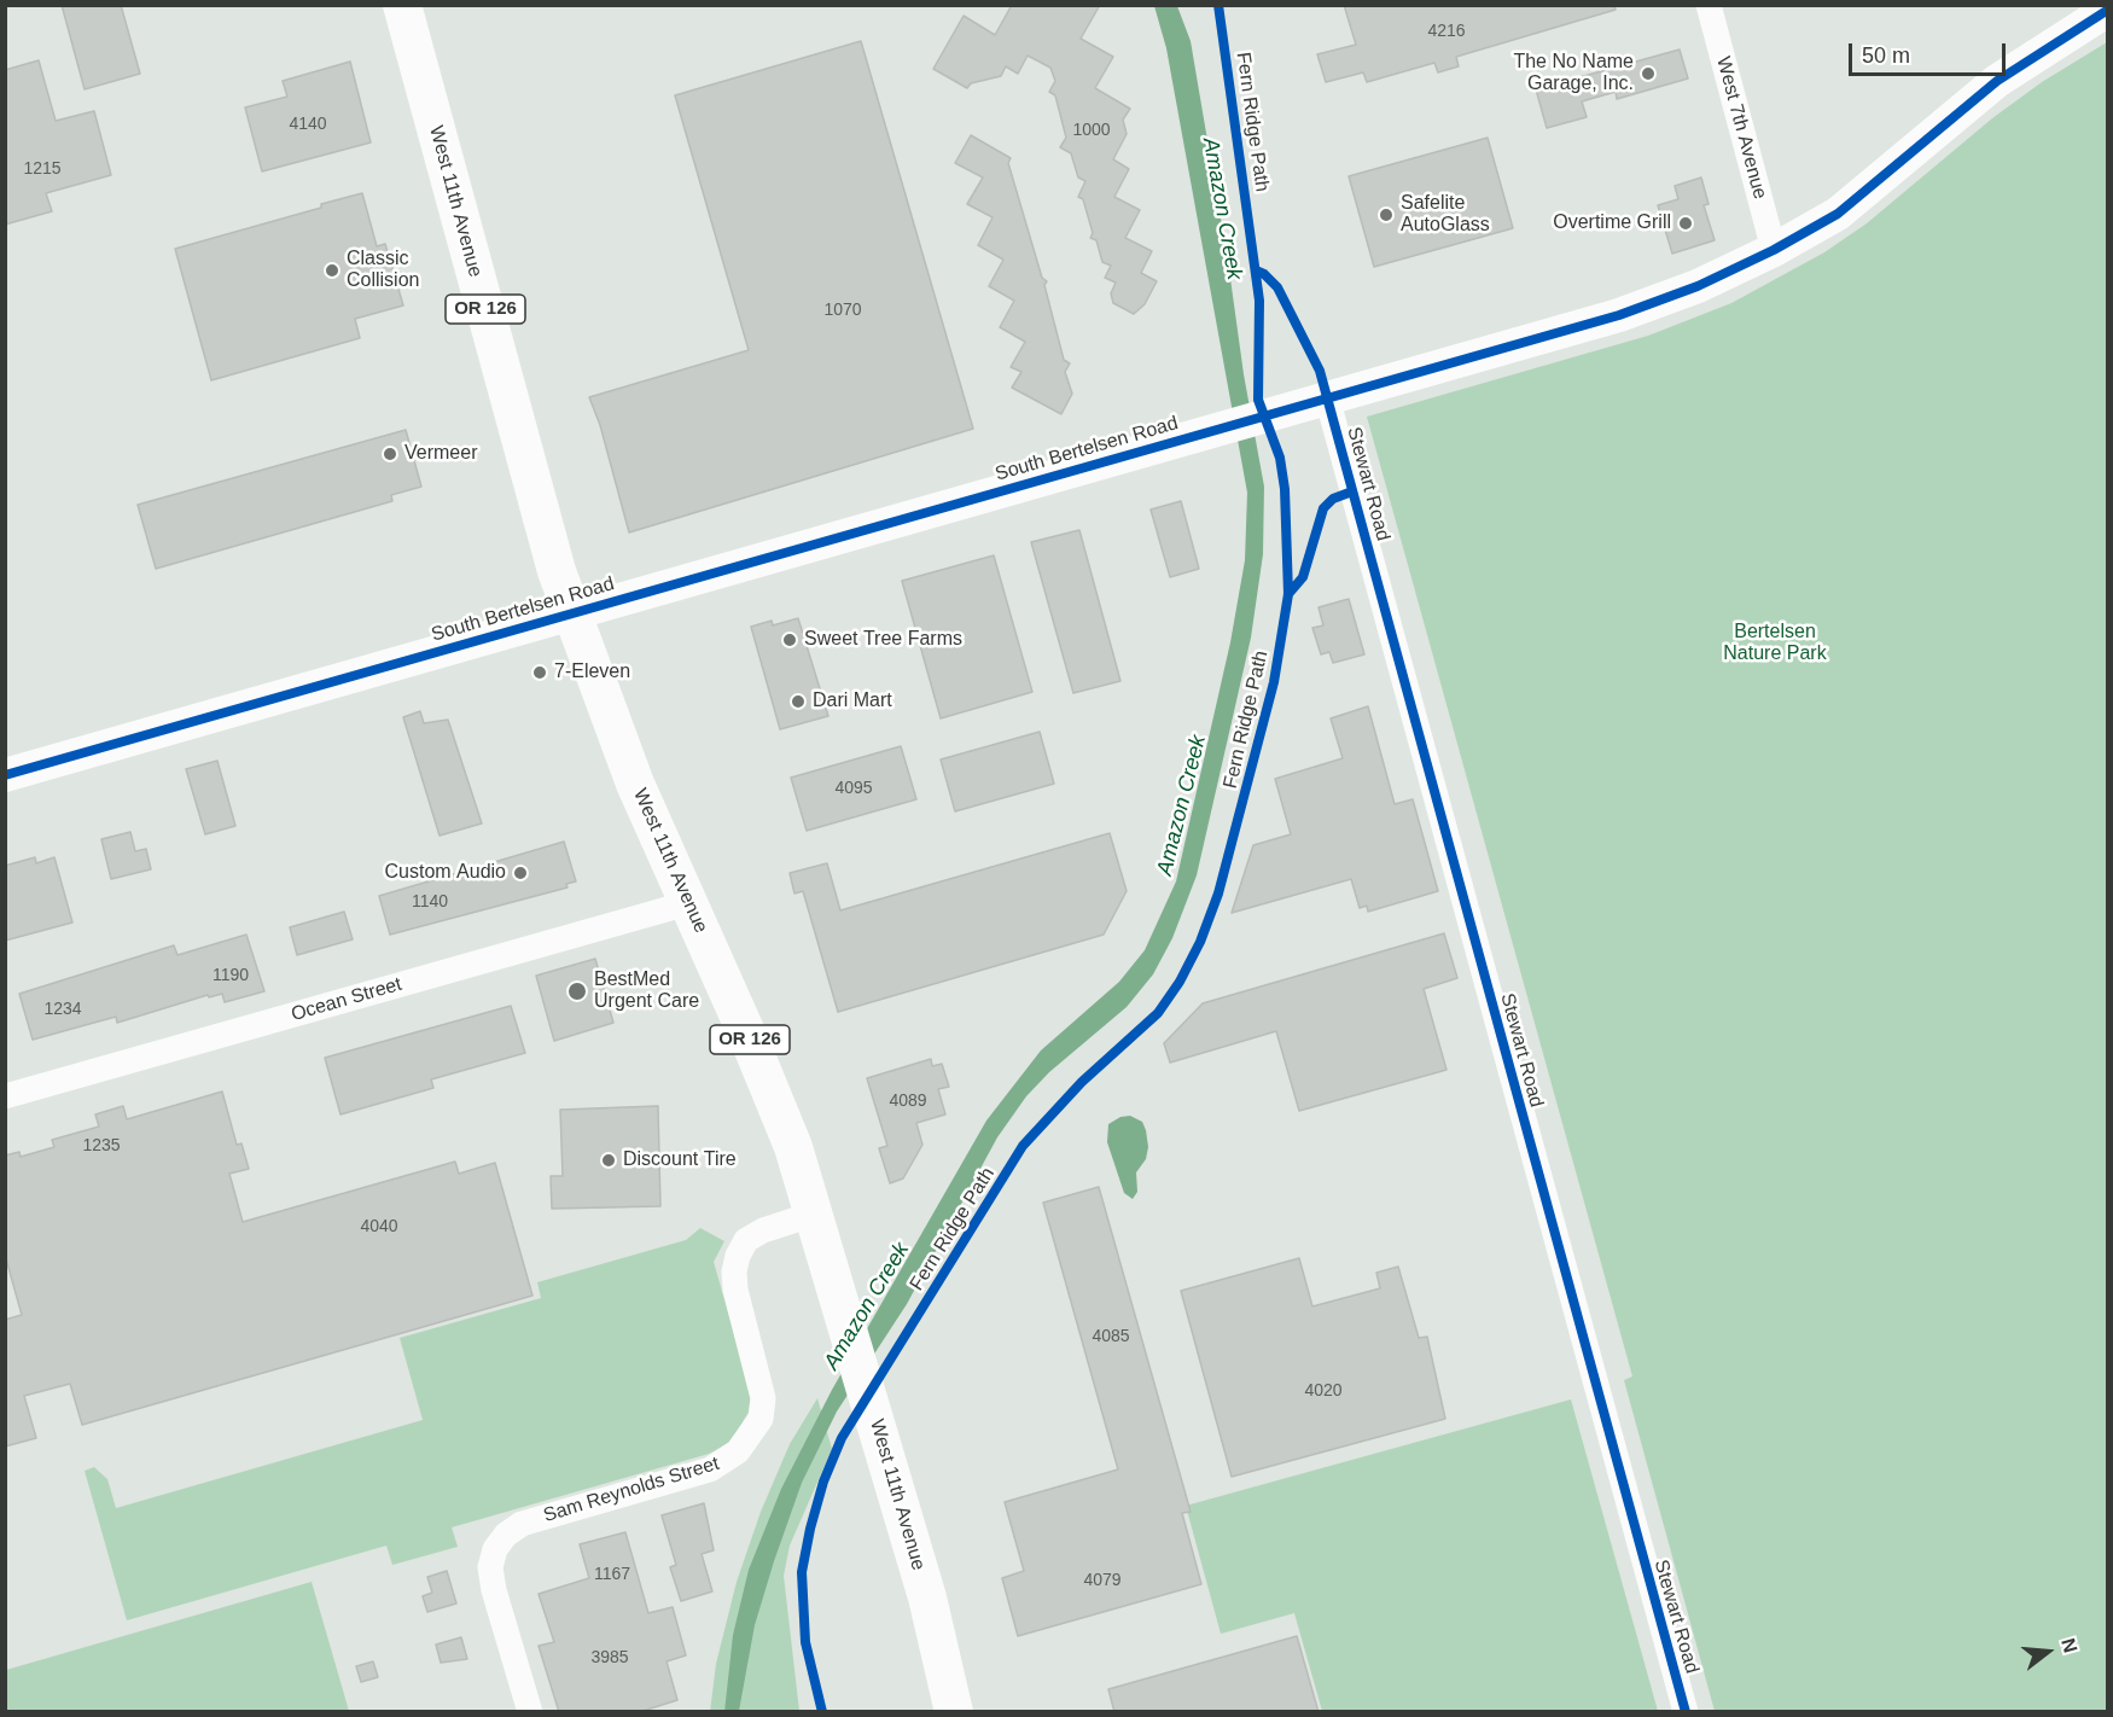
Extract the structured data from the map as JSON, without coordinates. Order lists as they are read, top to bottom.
{
  "streets": {
    "main road": ["West 11th Avenue", "OR 126"],
    "street": [
      "West 7th Avenue",
      "South Bertelsen Road",
      "Stewart Road",
      "Ocean Street",
      "Sam Reynolds Street"
    ],
    "cycle path": ["Fern Ridge Path"]
  },
  "crossings": [
    ["West 7th Avenue", "South Bertelsen Road"],
    ["West 11th Avenue", "South Bertelsen Road"],
    ["West 11th Avenue", "Ocean Street"],
    ["West 11th Avenue", "Sam Reynolds Street"],
    ["South Bertelsen Road", "Stewart Road"]
  ],
  "water": ["Amazon Creek"],
  "parks": ["Bertelsen Nature Park"],
  "places": [
    "The No Name Garage, Inc.",
    "Safelite AutoGlass",
    "Overtime Grill",
    "Classic Collision",
    "Vermeer",
    "Sweet Tree Farms",
    "7-Eleven",
    "Dari Mart",
    "Custom Audio",
    "BestMed Urgent Care",
    "Discount Tire"
  ],
  "house_numbers": [
    "4216",
    "4140",
    "1000",
    "1215",
    "1070",
    "4095",
    "1140",
    "1190",
    "1234",
    "4089",
    "1235",
    "4040",
    "4085",
    "4020",
    "1167",
    "4079",
    "3985"
  ],
  "scale_bar": "50 m",
  "north": "right"
}
